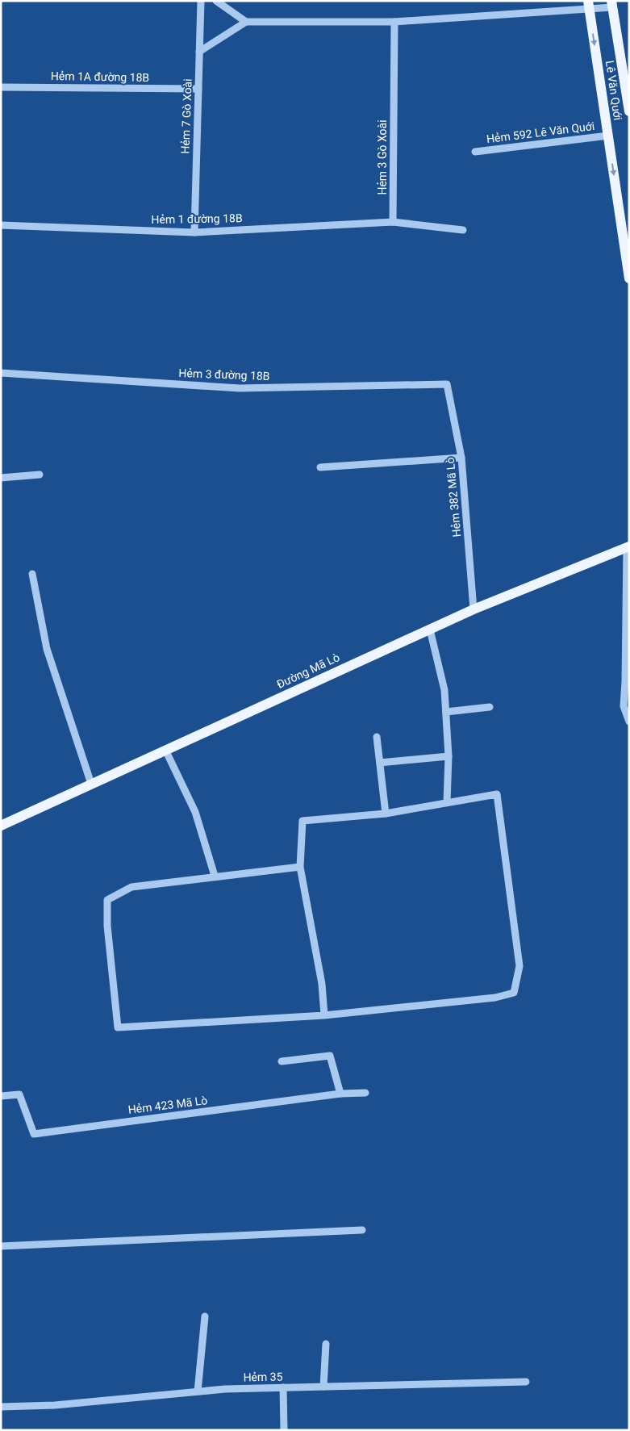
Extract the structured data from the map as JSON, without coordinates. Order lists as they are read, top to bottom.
{
  "streets": {
    "main road": ["Lê Văn Quới", "Đường Mã Lò"],
    "street": [
      "Hẻm 1A đường 18B",
      "Hẻm 7 Gò Xoài",
      "Hẻm 592 Lê Văn Quới",
      "Hẻm 3 Gò Xoài",
      "Hẻm 1 đường 18B",
      "Hẻm 3 đường 18B",
      "Hẻm 382 Mã Lò",
      "Hẻm 423 Mã Lò",
      "Hẻm 35"
    ]
  },
  "crossings": [
    ["Hẻm 1A đường 18B", "Hẻm 7 Gò Xoài"],
    ["Lê Văn Quới", "Hẻm 592 Lê Văn Quới"],
    ["Hẻm 7 Gò Xoài", "Hẻm 1 đường 18B"],
    ["Hẻm 3 Gò Xoài", "Hẻm 1 đường 18B"],
    ["Hẻm 3 đường 18B", "Hẻm 382 Mã Lò"],
    ["Hẻm 382 Mã Lò", "Đường Mã Lò"]
  ]
}
